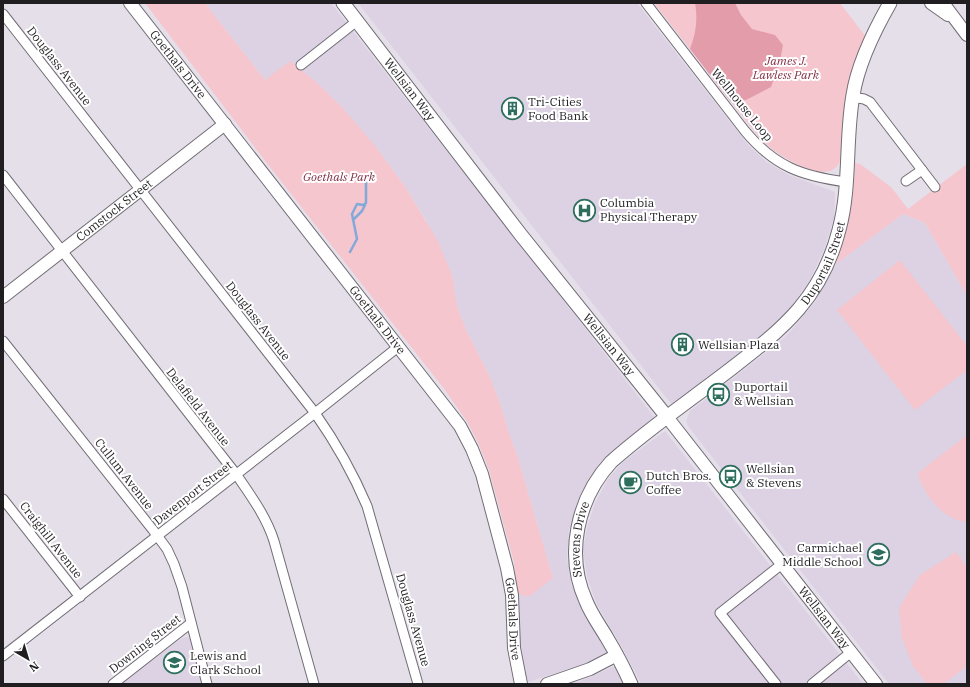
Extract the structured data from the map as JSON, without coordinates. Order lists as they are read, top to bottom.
{
  "streets": {
    "main road": ["Wellsian Way", "Duportail Street", "Stevens Drive"],
    "street": [
      "Goethals Drive",
      "Douglass Avenue",
      "Wellhouse Loop",
      "Comstock Street",
      "Delafield Avenue",
      "Cullum Avenue",
      "Davenport Street",
      "Craighill Avenue",
      "Downing Street"
    ]
  },
  "crossings": [
    ["Goethals Drive", "Comstock Street"],
    ["Goethals Drive", "Davenport Street"],
    ["Douglass Avenue", "Comstock Street"],
    ["Douglass Avenue", "Davenport Street"],
    ["Wellsian Way", "Duportail Street"],
    ["Wellsian Way", "Stevens Drive"],
    ["Wellhouse Loop", "Duportail Street"],
    ["Comstock Street", "Delafield Avenue"],
    ["Duportail Street", "Stevens Drive"],
    ["Delafield Avenue", "Davenport Street"],
    ["Cullum Avenue", "Davenport Street"],
    ["Cullum Avenue", "Downing Street"],
    ["Davenport Street", "Craighill Avenue"]
  ],
  "parks": ["James J. Lawless Park", "Goethals Park"],
  "places": {
    "building": ["Tri-Cities Food Bank", "Wellsian Plaza"],
    "hospital": ["Columbia Physical Therapy"],
    "bus stop": ["Duportail & Wellsian", "Wellsian & Stevens"],
    "cafe": ["Dutch Bros. Coffee"],
    "school or university": ["Carmichael Middle School", "Lewis and Clark School"]
  },
  "north": "bottom right"
}
